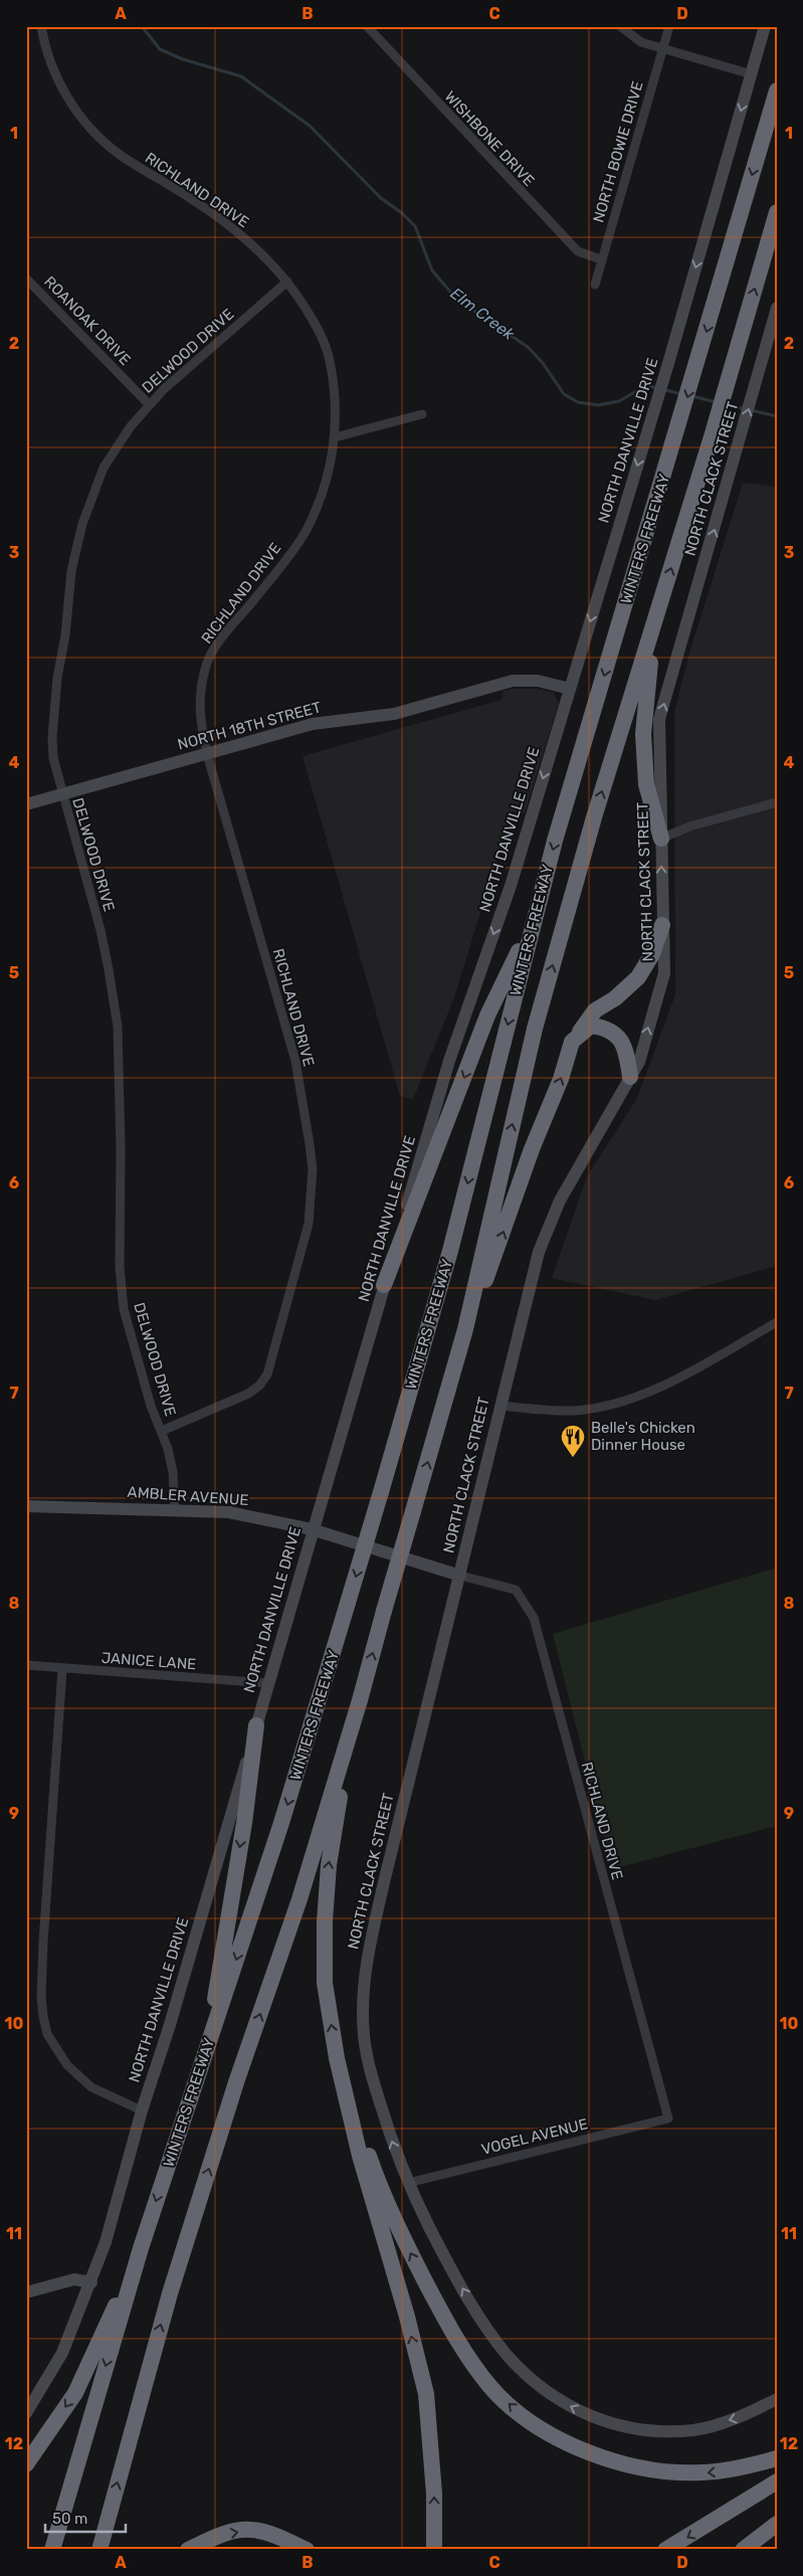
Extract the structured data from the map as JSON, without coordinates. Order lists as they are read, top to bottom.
{
  "streets": {
    "highway": ["WINTERS FREEWAY"],
    "main road": [
      "NORTH DANVILLE DRIVE",
      "NORTH CLACK STREET",
      "NORTH 18TH STREET",
      "AMBLER AVENUE"
    ],
    "street": [
      "WISHBONE DRIVE",
      "NORTH BOWIE DRIVE",
      "RICHLAND DRIVE",
      "ROANOAK DRIVE",
      "DELWOOD DRIVE",
      "JANICE LANE",
      "VOGEL AVENUE"
    ]
  },
  "crossings": [
    ["WISHBONE DRIVE", "NORTH BOWIE DRIVE"],
    ["RICHLAND DRIVE", "DELWOOD DRIVE"],
    ["RICHLAND DRIVE", "NORTH CLACK STREET"],
    ["RICHLAND DRIVE", "NORTH 18TH STREET"],
    ["RICHLAND DRIVE", "AMBLER AVENUE"],
    ["RICHLAND DRIVE", "VOGEL AVENUE"],
    ["ROANOAK DRIVE", "DELWOOD DRIVE"],
    ["DELWOOD DRIVE", "NORTH 18TH STREET"],
    ["DELWOOD DRIVE", "AMBLER AVENUE"],
    ["NORTH DANVILLE DRIVE", "NORTH 18TH STREET"],
    ["NORTH DANVILLE DRIVE", "AMBLER AVENUE"],
    ["NORTH DANVILLE DRIVE", "JANICE LANE"],
    ["NORTH CLACK STREET", "AMBLER AVENUE"],
    ["NORTH CLACK STREET", "VOGEL AVENUE"]
  ],
  "one_way": ["NORTH DANVILLE DRIVE", "NORTH CLACK STREET"],
  "water": ["Elm Creek"],
  "places": {
    "restaurant": ["Belle's Chicken Dinner House"]
  },
  "scale_bar": "50 m",
  "grid": {
    "columns": [
      "A",
      "B",
      "C",
      "D"
    ],
    "rows": [
      "1",
      "2",
      "3",
      "4",
      "5",
      "6",
      "7",
      "8",
      "9",
      "10",
      "11",
      "12"
    ]
  }
}
